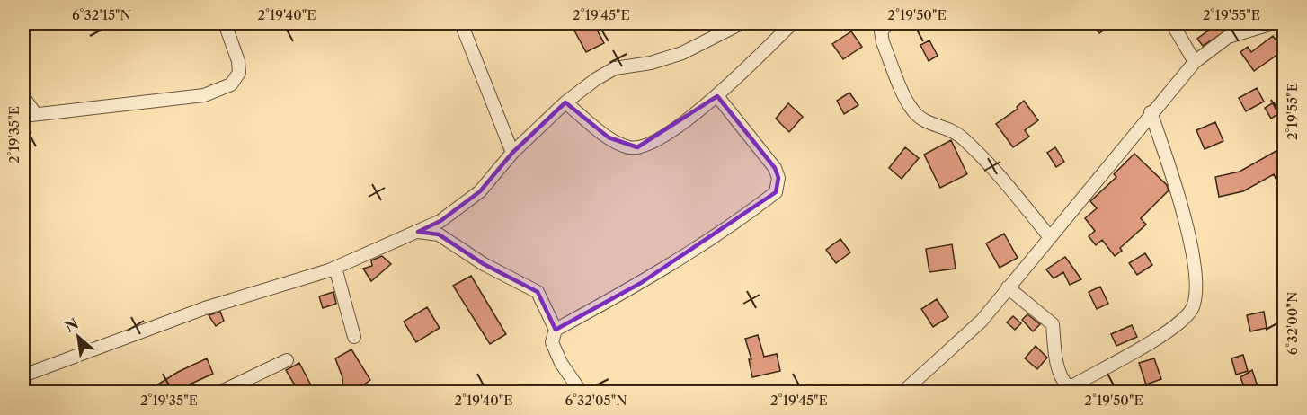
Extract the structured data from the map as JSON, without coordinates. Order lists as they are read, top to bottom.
{
  "north": "top left",
  "coordinates": [
    "6°32'15\"N",
    "2°19'40\"E",
    "2°19'45\"E",
    "2°19'50\"E",
    "2°19'55\"E",
    "2°19'35\"E",
    "6°32'00\"N",
    "6°32'05\"N"
  ]
}
